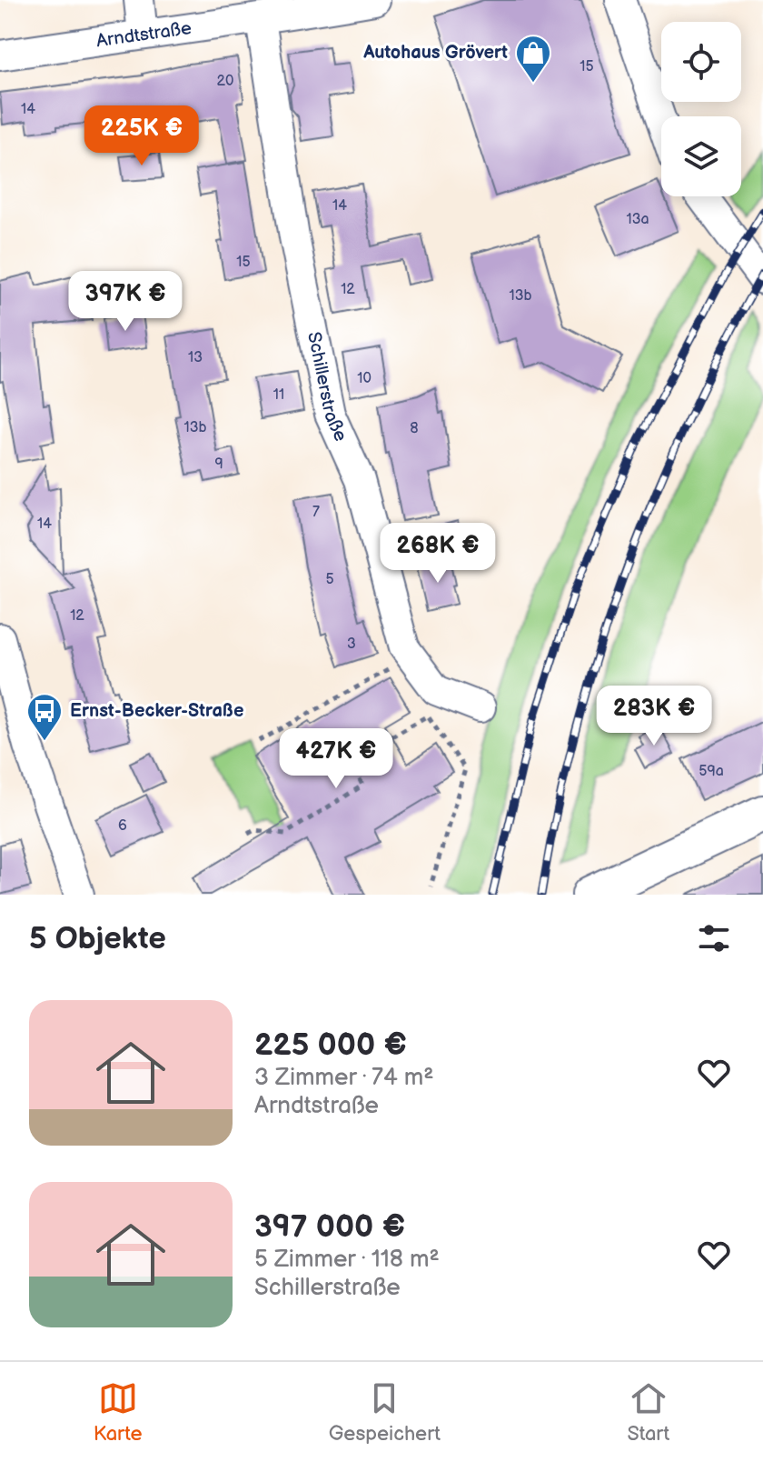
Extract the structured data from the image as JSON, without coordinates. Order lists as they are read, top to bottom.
{
  "streets": {
    "street": ["Arndtstraße", "Schillerstraße"]
  },
  "crossings": [
    ["Arndtstraße", "Schillerstraße"]
  ],
  "places": {
    "shop": ["Autohaus Grövert"],
    "bus stop": ["Ernst-Becker-Straße"]
  },
  "house_numbers": [
    "15",
    "20",
    "14",
    "14",
    "13a",
    "15",
    "12",
    "13b",
    "13",
    "10",
    "11",
    "13b",
    "8",
    "9",
    "7",
    "14",
    "5",
    "12",
    "3",
    "59a",
    "6"
  ],
  "page": {
    "price": [
      "225K €",
      "397K €",
      "268K €",
      "283K €",
      "427K €"
    ],
    "heading": "5 Objekte",
    "list": [
      {
        "name": "225 000 €",
        "note": "3 Zimmer · 74 m² · Arndtstraße"
      },
      {
        "name": "397 000 €",
        "note": "5 Zimmer · 118 m² · Schillerstraße"
      }
    ],
    "tabs": ["Karte", "Gespeichert", "Start"]
  }
}
